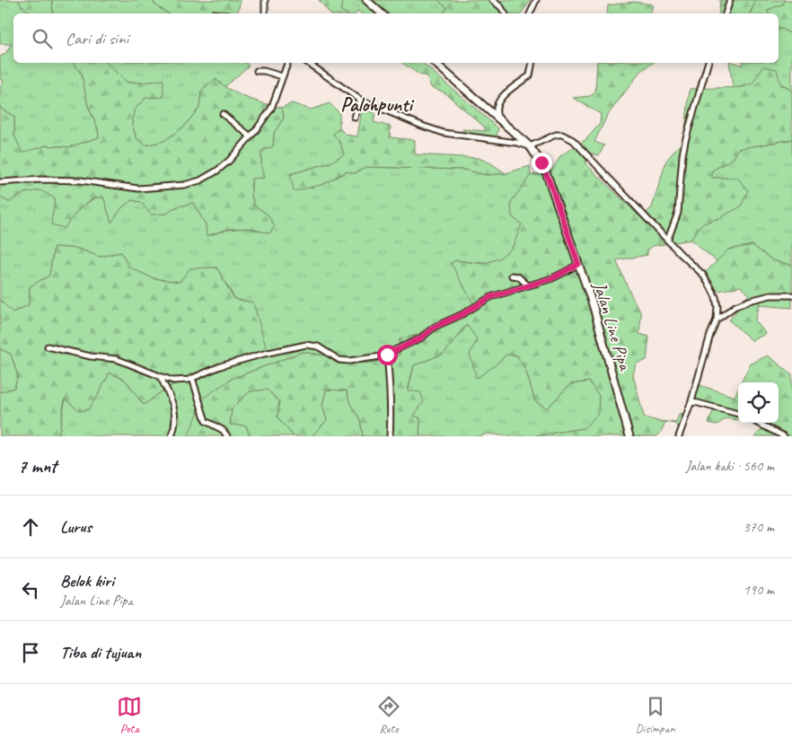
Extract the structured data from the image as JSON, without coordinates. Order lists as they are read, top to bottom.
{
  "streets": {
    "main road": ["Jalan Line Pipa"]
  },
  "districts": ["Palohpunti"],
  "page": {
    "search": "Cari di sini",
    "heading": ["7 mnt", "Jalan kaki · 560 m"],
    "list": [
      ["Lurus", "370 m"],
      ["Belok kiri", "Jalan Line Pipa", "190 m"],
      "Tiba di tujuan"
    ],
    "nav": ["Peta", "Rute", "Disimpan"]
  }
}
